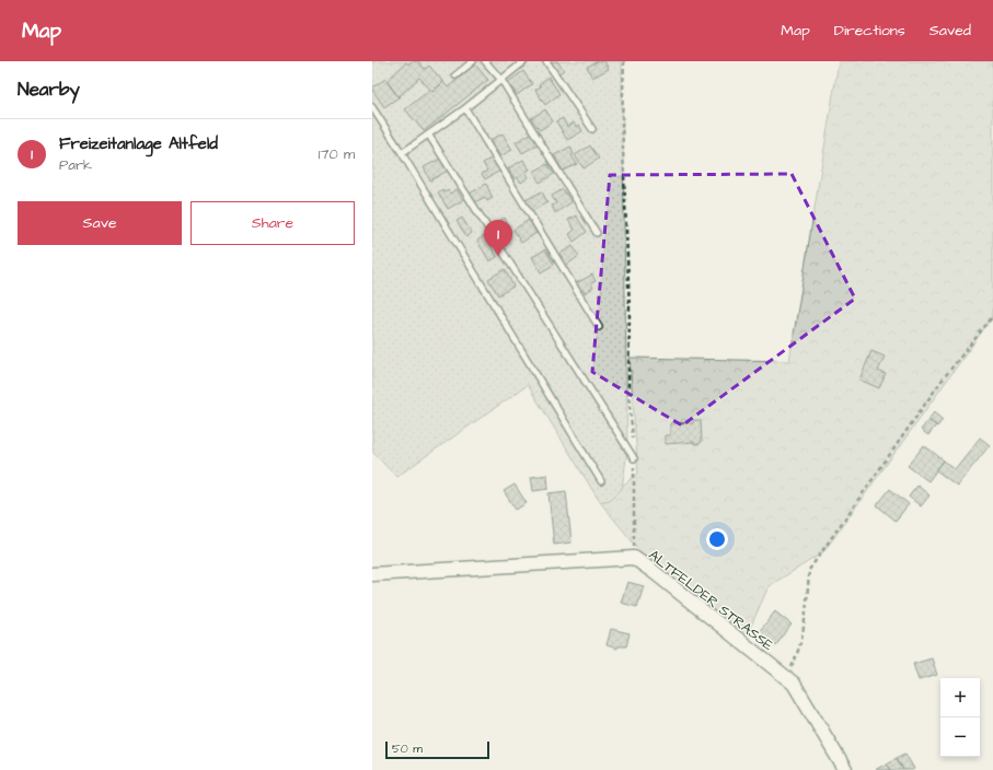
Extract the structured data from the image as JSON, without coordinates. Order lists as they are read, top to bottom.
{
  "streets": {
    "street": ["ALTFELDER STRASSE"]
  },
  "scale_bar": "50 m",
  "page": {
    "header": "Map",
    "nav": ["Map", "Directions", "Saved"],
    "heading": "Nearby",
    "list": [
      {
        "mark": "1",
        "name": "Freizeitanlage Altfeld",
        "note": "Park",
        "value": "170 m"
      }
    ],
    "buttons": ["Save", "Share"],
    "pins": "1",
    "map_buttons": ["+", "−"],
    "scale": "50 m"
  }
}
